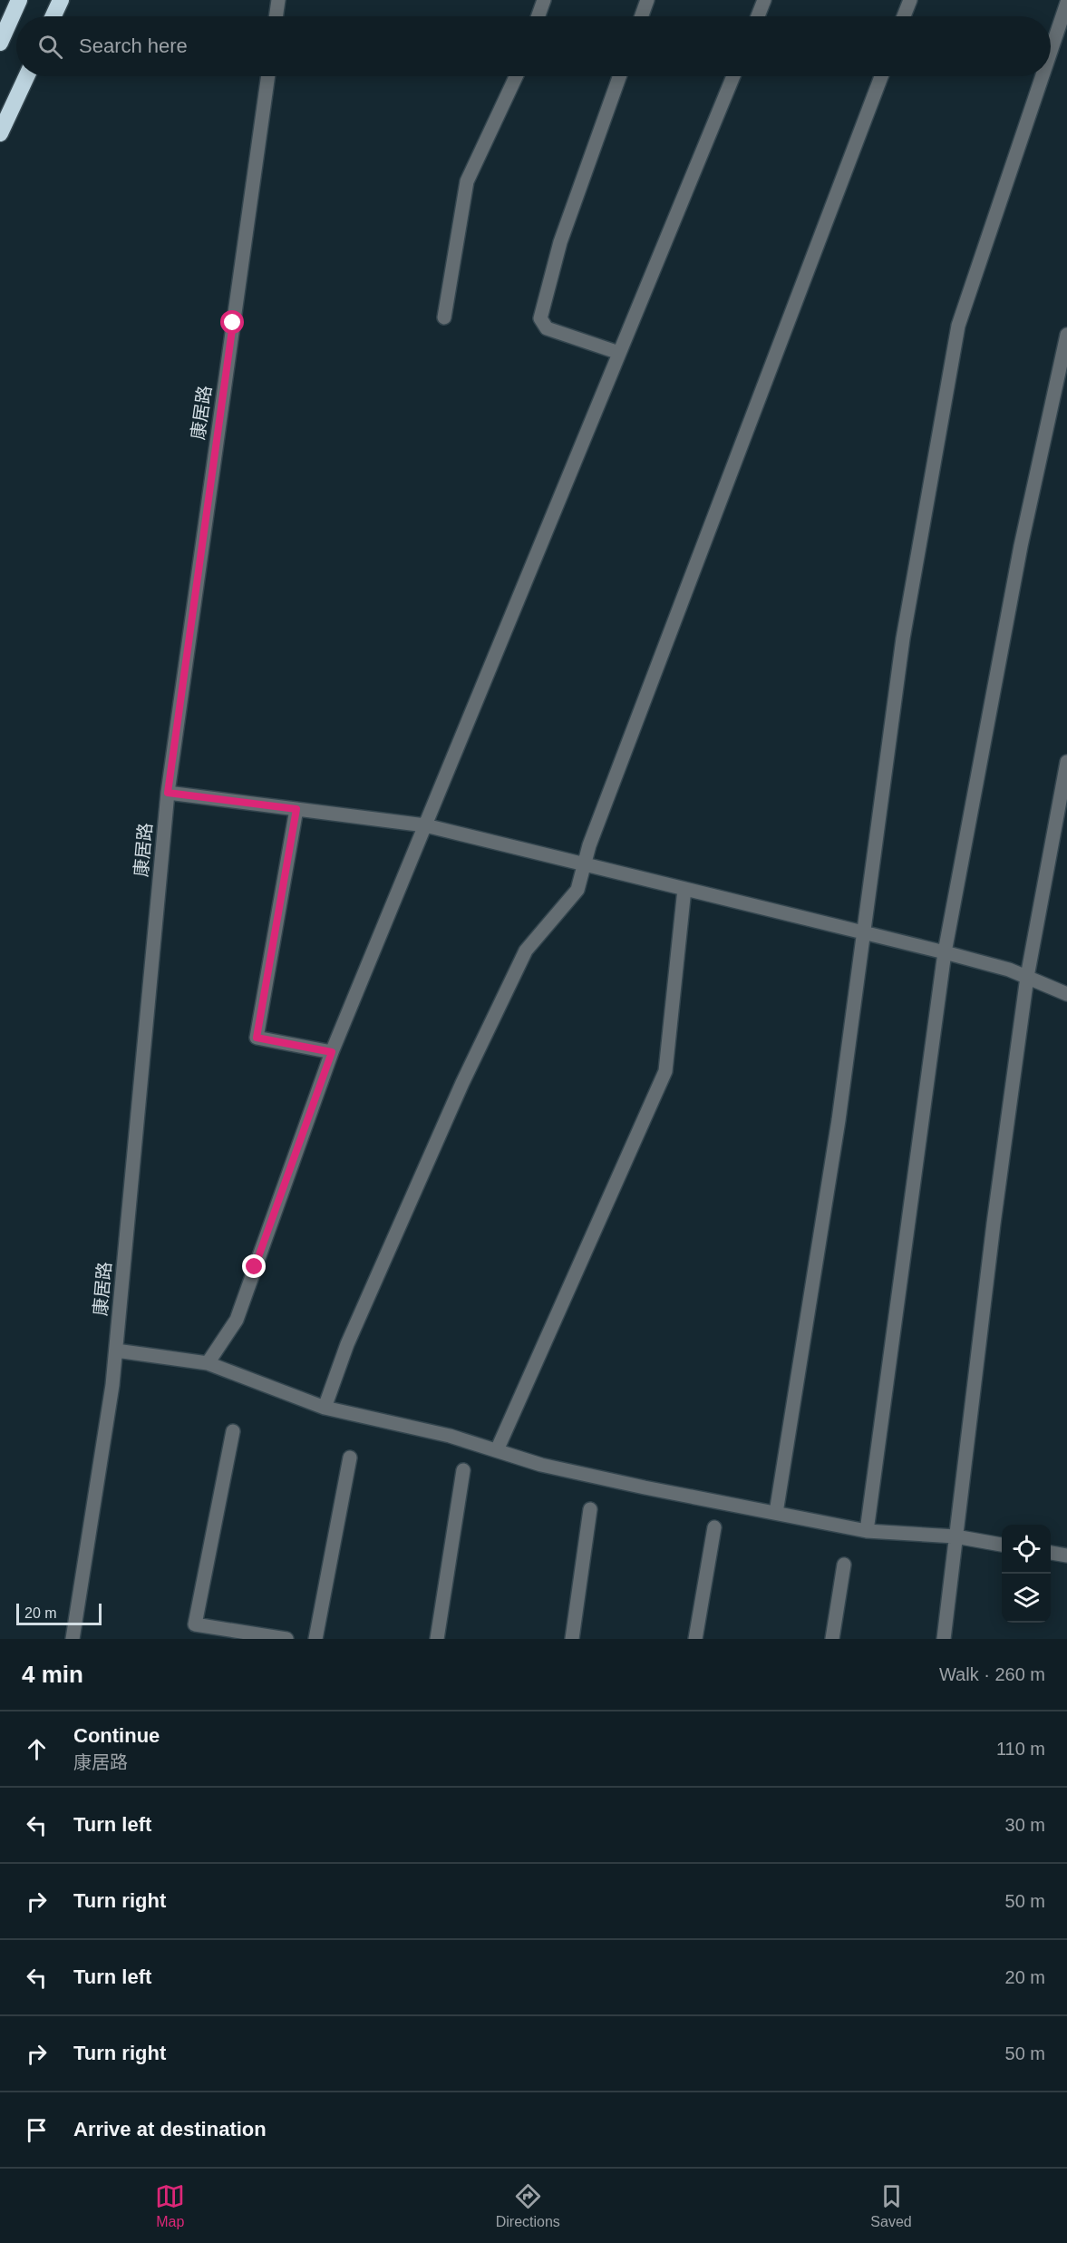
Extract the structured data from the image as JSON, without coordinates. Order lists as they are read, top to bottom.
{
  "streets": {
    "street": ["康居路"]
  },
  "scale_bar": "20 m",
  "page": {
    "search": "Search here",
    "scale": "20 m",
    "heading": ["4 min", "Walk · 260 m"],
    "list": [
      ["Continue", "康居路", "110 m"],
      ["Turn left", "30 m"],
      ["Turn right", "50 m"],
      ["Turn left", "20 m"],
      ["Turn right", "50 m"],
      "Arrive at destination"
    ],
    "nav": ["Map", "Directions", "Saved"]
  }
}
